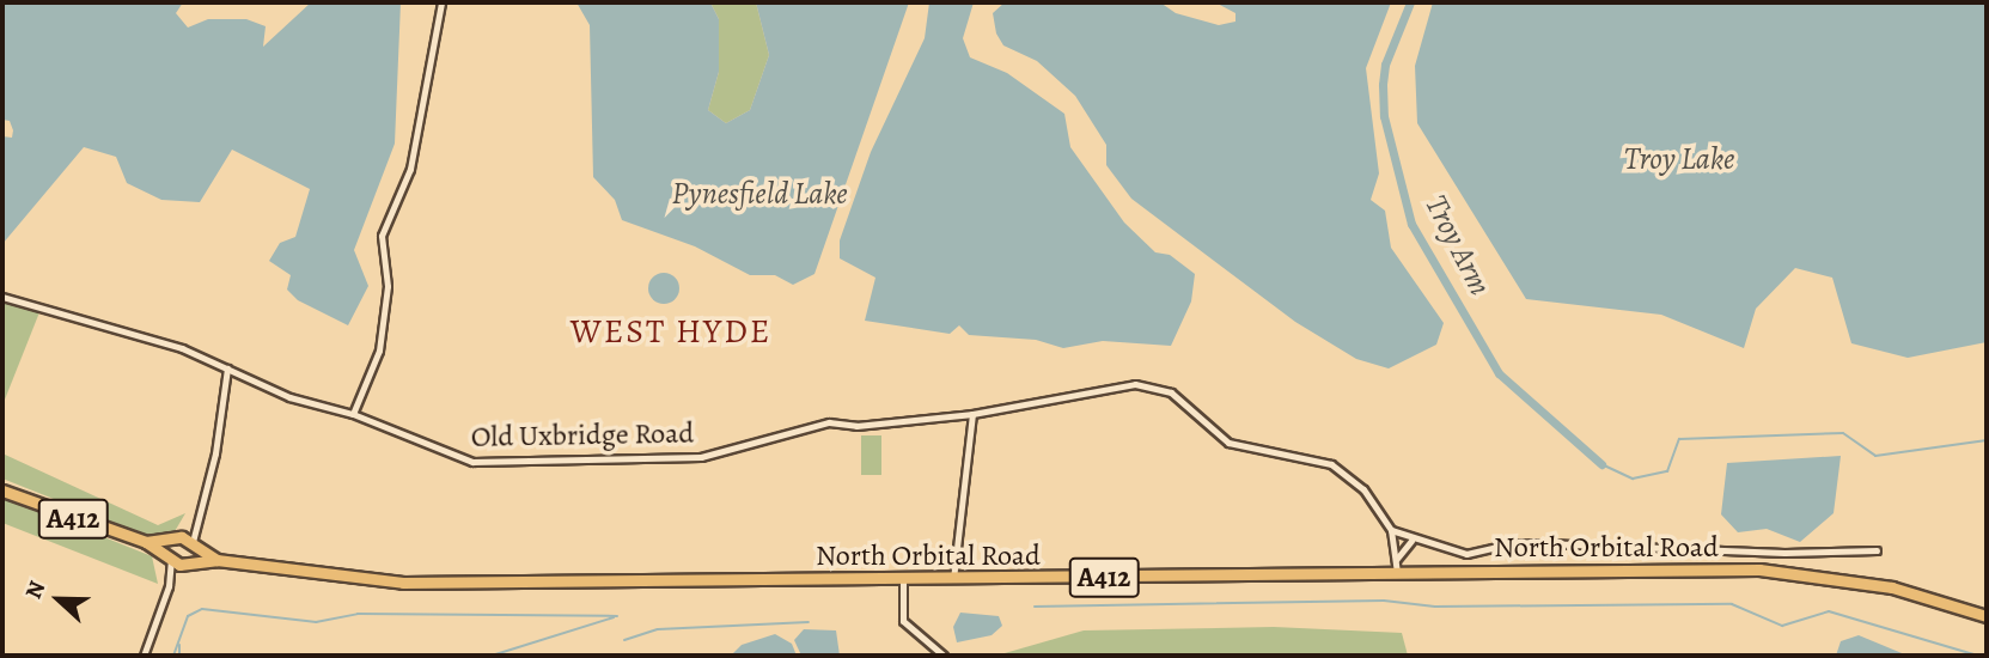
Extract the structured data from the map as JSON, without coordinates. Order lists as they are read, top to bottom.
{
  "streets": {
    "main road": ["A412", "North Orbital Road"],
    "street": ["Old Uxbridge Road"]
  },
  "crossings": [
    ["Old Uxbridge Road", "North Orbital Road"],
    ["A412", "North Orbital Road"]
  ],
  "districts": ["WEST HYDE"],
  "water": ["Troy Lake", "Pynesfield Lake", "Troy Arm"],
  "north": "left"
}
